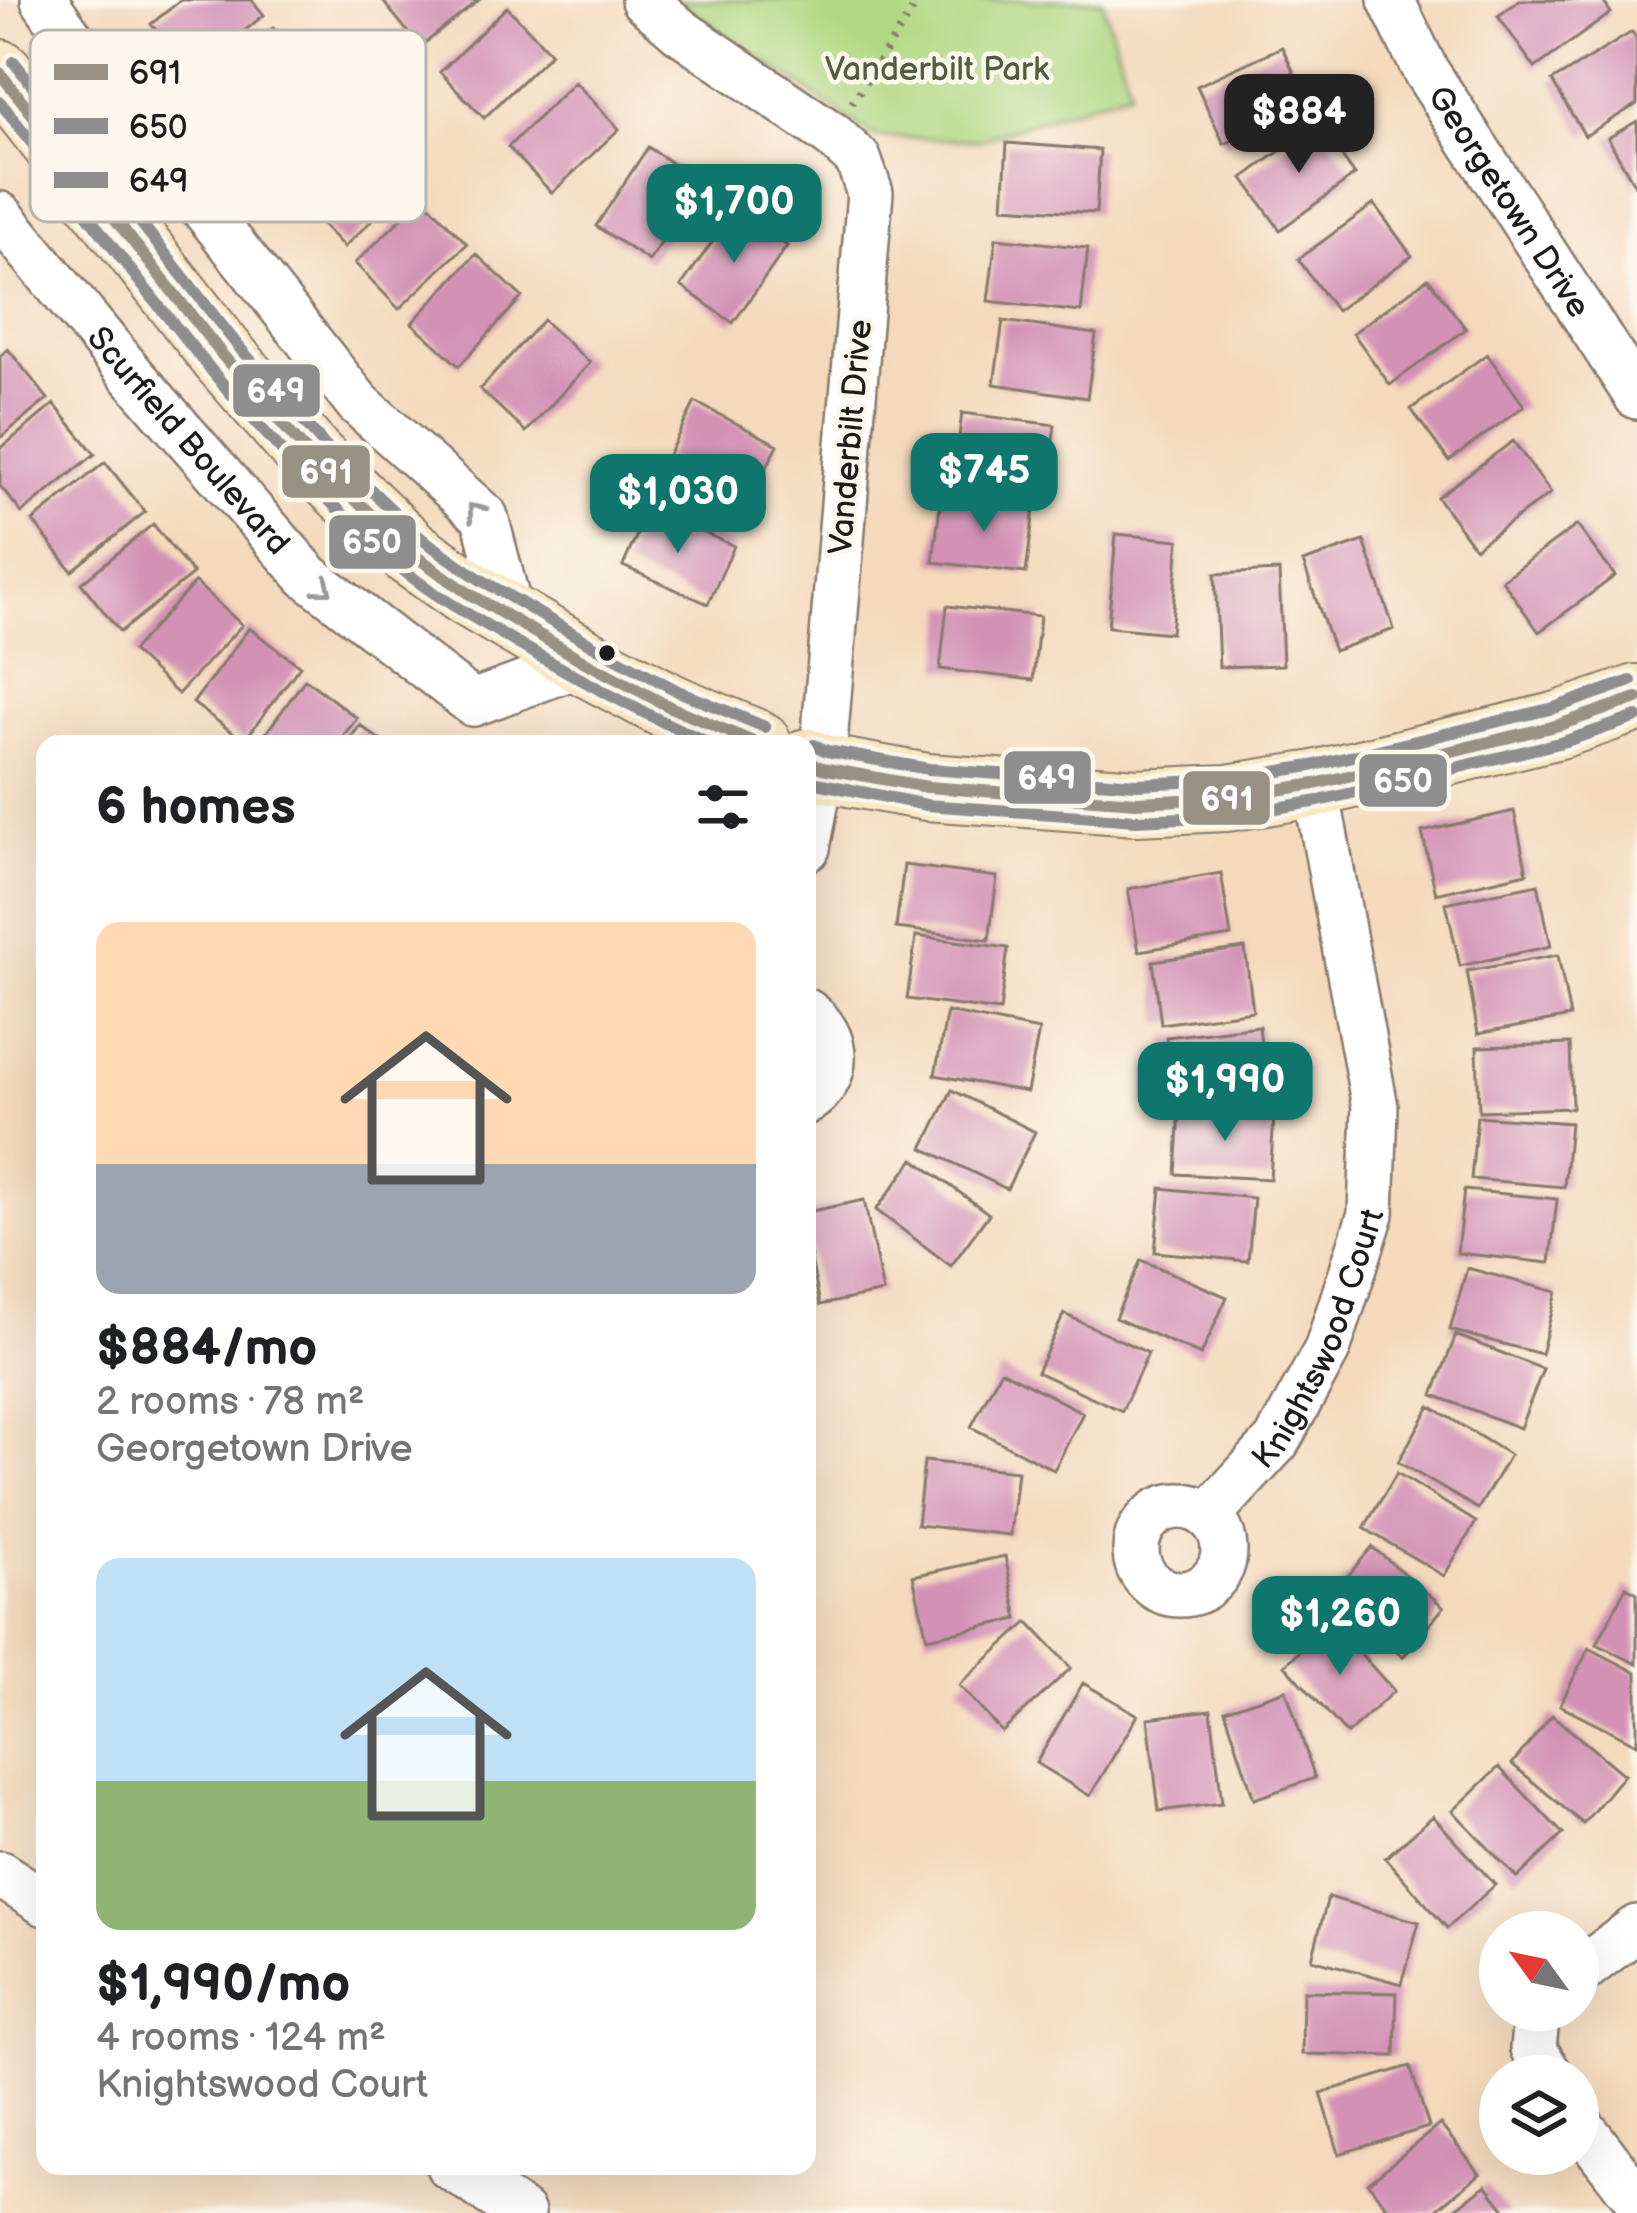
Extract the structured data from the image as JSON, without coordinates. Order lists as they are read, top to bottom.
{
  "streets": {
    "street": [
      "Georgetown Drive",
      "Vanderbilt Drive",
      "Scurfield Boulevard",
      "Knightswood Court"
    ]
  },
  "parks": ["Vanderbilt Park"],
  "lines": ["transit line 649", "transit line 691", "transit line 650"],
  "legend": ["691", "650", "649"],
  "north": "top left",
  "page": {
    "price": [
      "$884",
      "$1,700",
      "$745",
      "$1,030",
      "$1,990",
      "$1,260"
    ],
    "heading": "6 homes",
    "list": [
      {
        "name": "$884/mo",
        "note": "2 rooms · 78 m² · Georgetown Drive"
      },
      {
        "name": "$1,990/mo",
        "note": "4 rooms · 124 m² · Knightswood Court"
      }
    ]
  }
}
